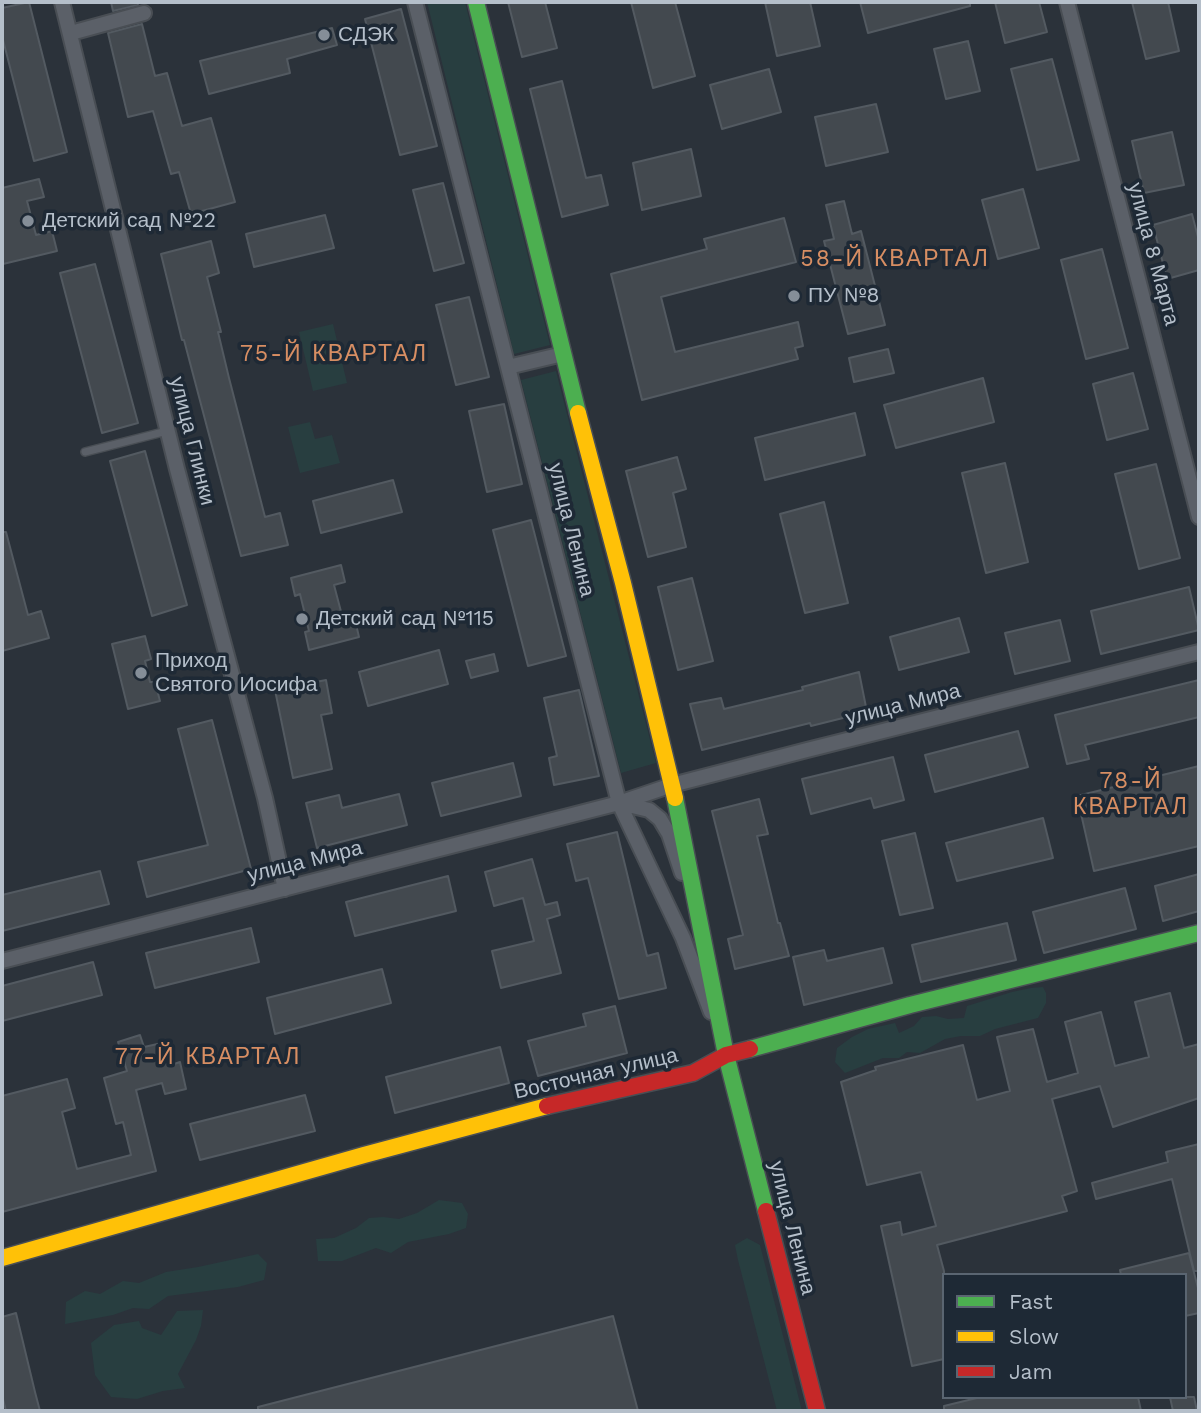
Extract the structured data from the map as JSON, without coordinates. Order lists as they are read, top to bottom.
{
  "streets": {
    "street": [
      "улица 8 Марта",
      "улица Глинки",
      "улица Ленина",
      "улица Мира",
      "Восточная улица"
    ]
  },
  "crossings": [
    ["улица Глинки", "улица Мира"],
    ["улица Ленина", "улица Мира"],
    ["улица Ленина", "Восточная улица"]
  ],
  "districts": [
    "58-Й КВАРТАЛ",
    "75-Й КВАРТАЛ",
    "78-Й КВАРТАЛ",
    "77-Й КВАРТАЛ"
  ],
  "places": [
    "СДЭК",
    "Детский сад №22",
    "ПУ №8",
    "Детский сад №115",
    "Приход Святого Иосифа"
  ],
  "legend": ["Fast", "Slow", "Jam"]
}
